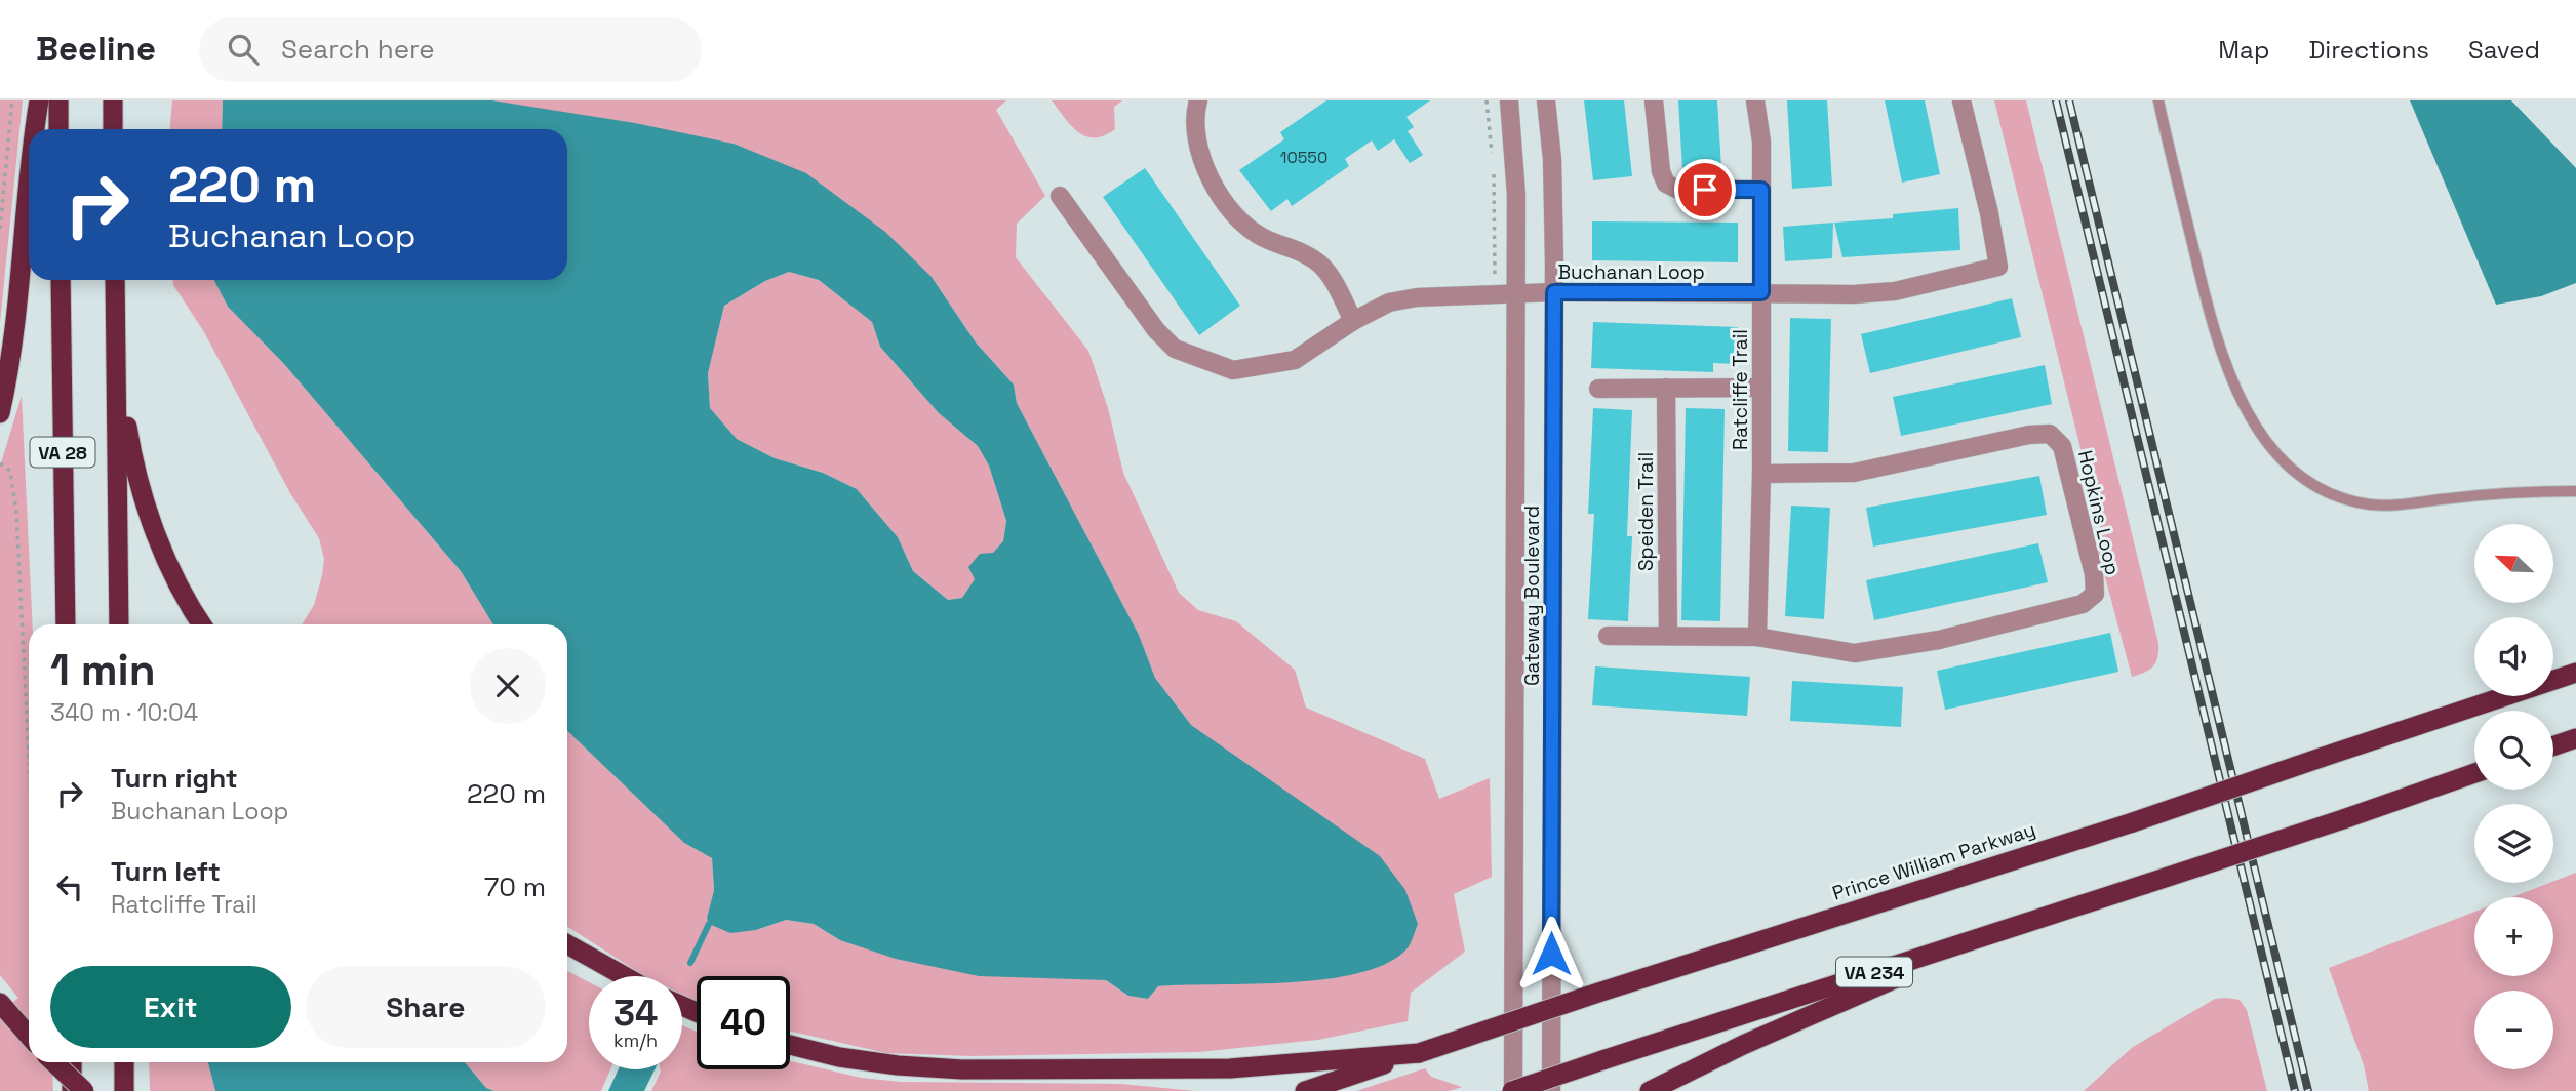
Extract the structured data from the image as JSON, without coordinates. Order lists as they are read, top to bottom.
{
  "streets": {
    "highway": ["VA 28", "Prince William Parkway", "VA 234"],
    "street": [
      "Buchanan Loop",
      "Ratcliffe Trail",
      "Speiden Trail",
      "Hopkins Loop",
      "Gateway Boulevard"
    ]
  },
  "crossings": [
    ["Buchanan Loop", "Ratcliffe Trail"],
    ["Buchanan Loop", "Gateway Boulevard"],
    ["Ratcliffe Trail", "Hopkins Loop"],
    ["Gateway Boulevard", "VA 234"]
  ],
  "house_numbers": ["10550"],
  "north": "top left",
  "page": {
    "header": "Beeline",
    "search": "Search here",
    "nav": ["Map", "Directions", "Saved"],
    "turn": ["220 m", "Buchanan Loop"],
    "map_buttons": ["+", "−"],
    "heading": ["1 min", "340 m · 10:04"],
    "list": [
      {
        "name": "Turn right",
        "note": "Buchanan Loop",
        "value": "220 m"
      },
      {
        "name": "Turn left",
        "note": "Ratcliffe Trail",
        "value": "70 m"
      }
    ],
    "buttons": ["Exit", "Share"],
    "speed": "34 km/h",
    "limit": "40"
  }
}
